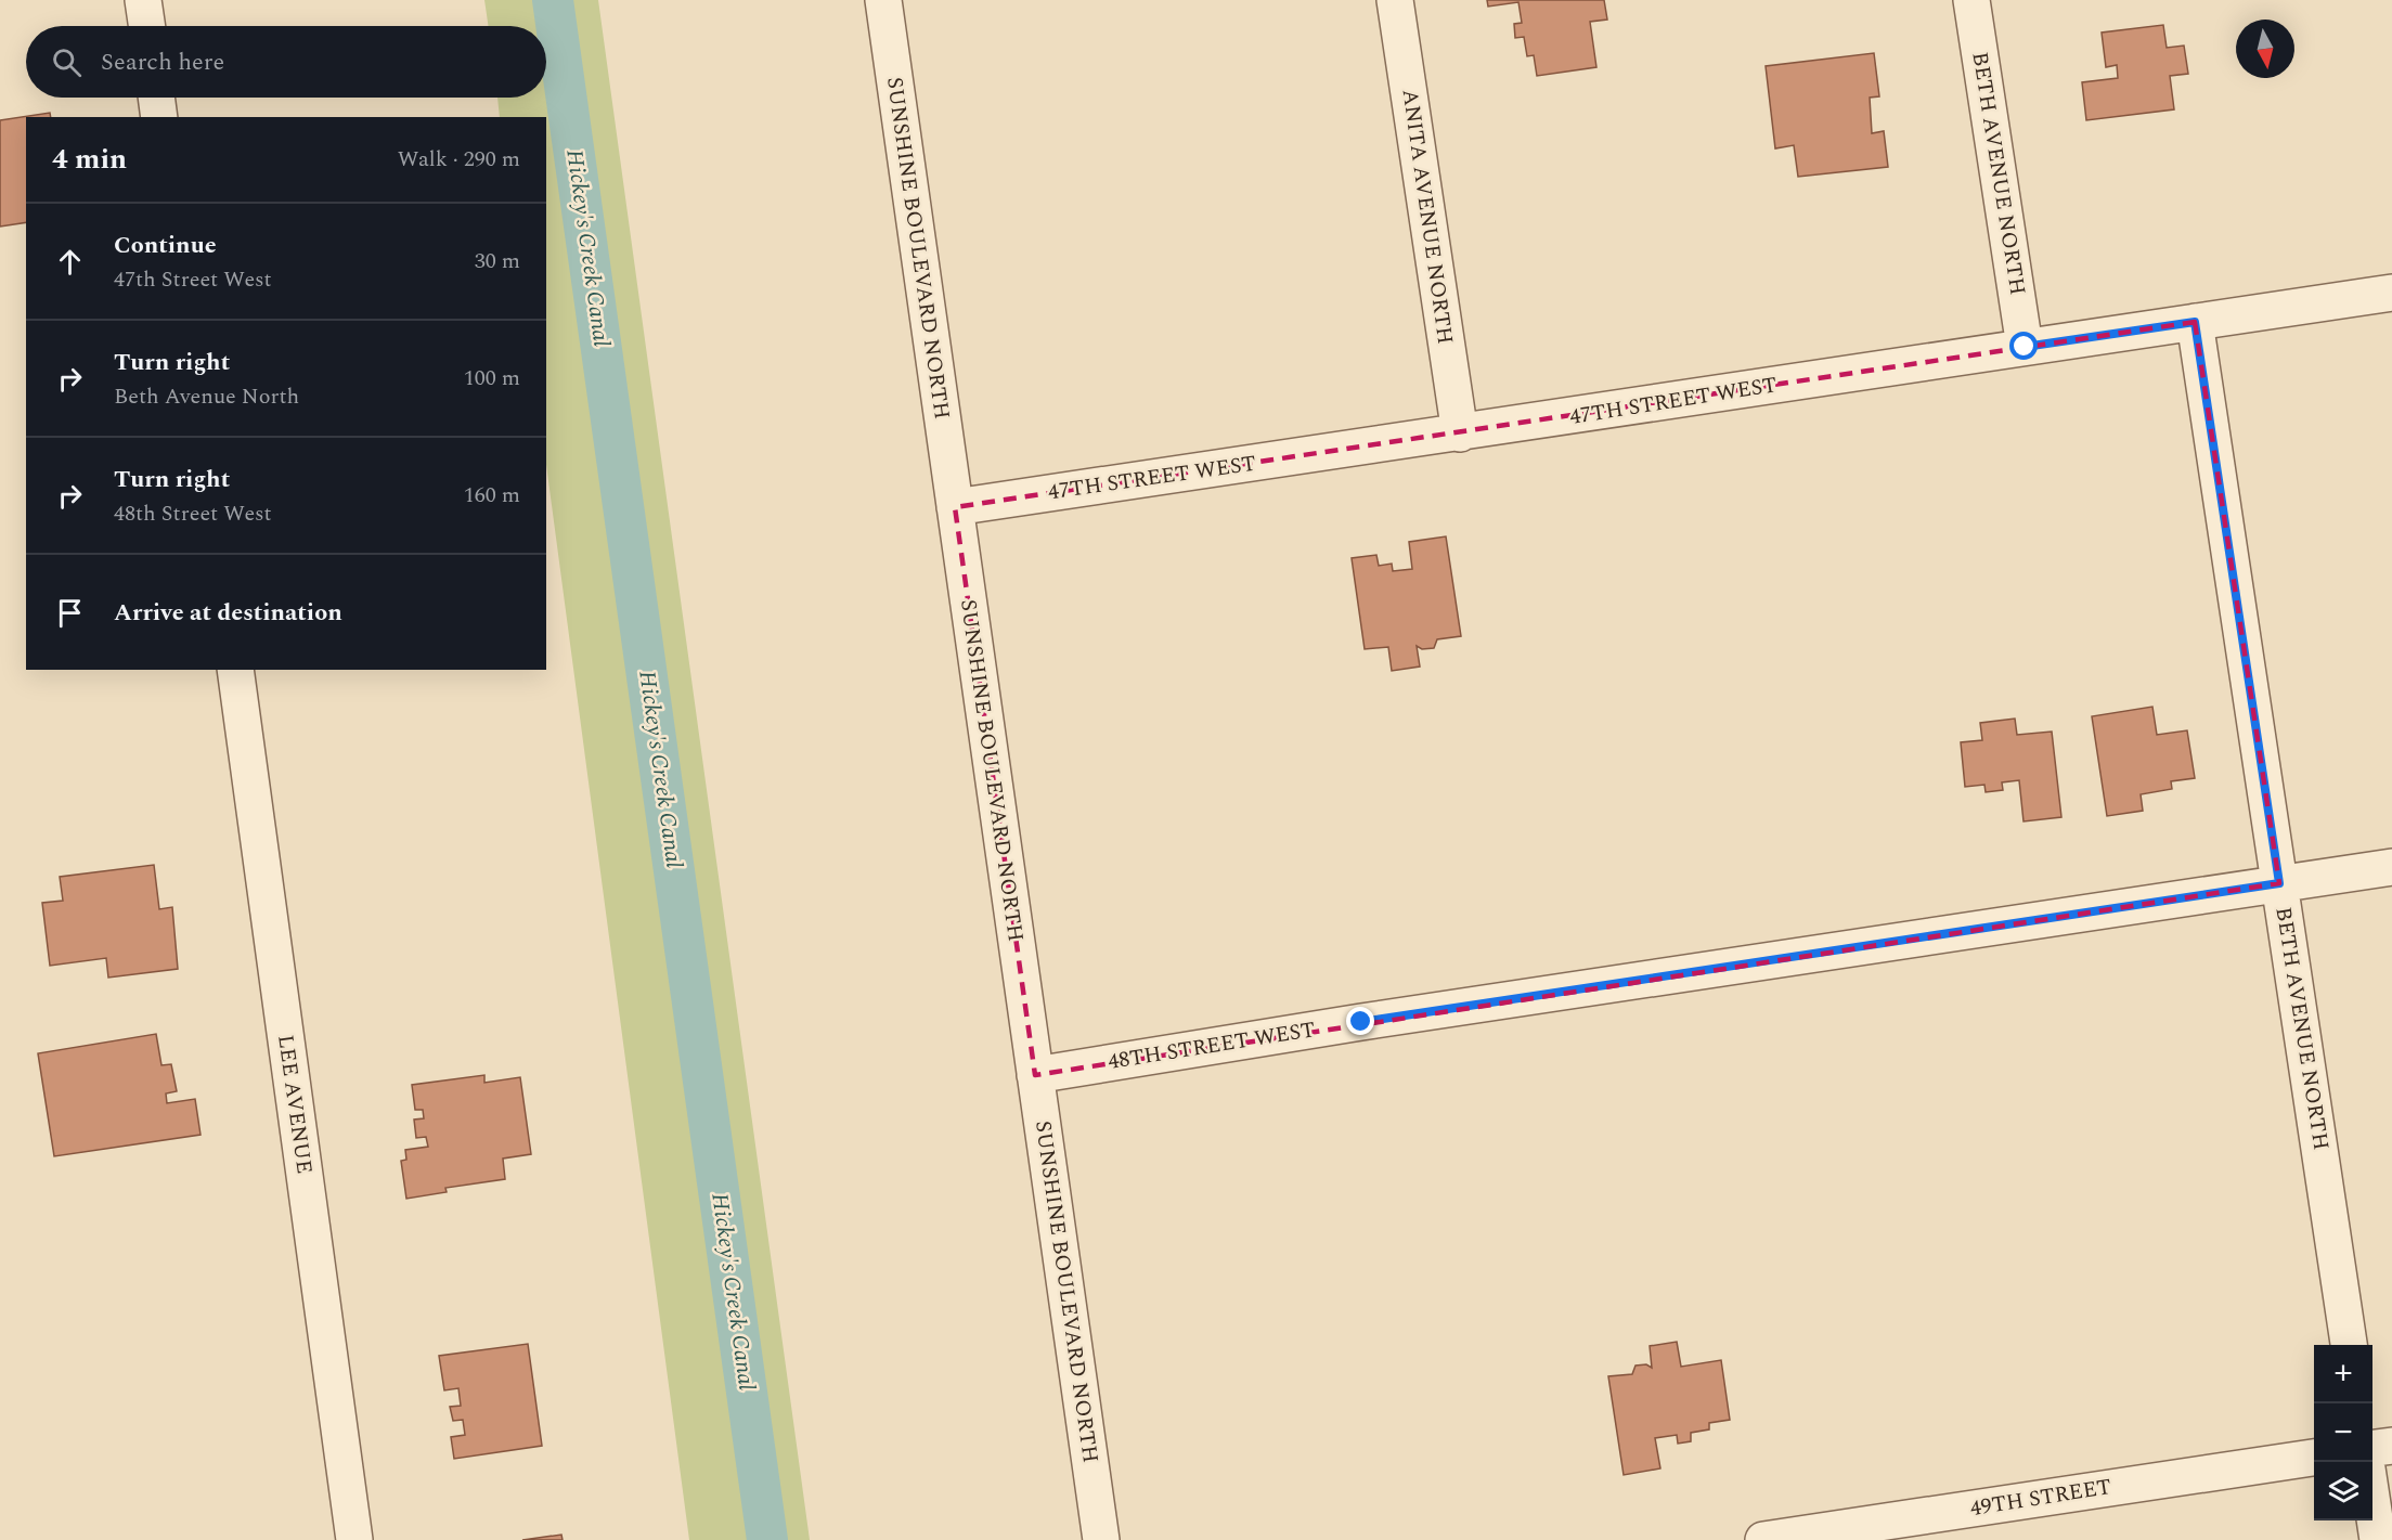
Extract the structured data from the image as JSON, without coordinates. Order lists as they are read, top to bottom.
{
  "streets": {
    "street": [
      "BETH AVENUE NORTH",
      "ANITA AVENUE NORTH",
      "SUNSHINE BOULEVARD NORTH",
      "47TH STREET WEST",
      "48TH STREET WEST",
      "LEE AVENUE",
      "49TH STREET"
    ]
  },
  "crossings": [
    ["BETH AVENUE NORTH", "47TH STREET WEST"],
    ["BETH AVENUE NORTH", "48TH STREET WEST"],
    ["ANITA AVENUE NORTH", "47TH STREET WEST"],
    ["SUNSHINE BOULEVARD NORTH", "47TH STREET WEST"],
    ["SUNSHINE BOULEVARD NORTH", "48TH STREET WEST"]
  ],
  "water": ["Hickey's Creek Canal"],
  "north": "bottom",
  "page": {
    "search": "Search here",
    "heading": ["4 min", "Walk · 290 m"],
    "list": [
      ["Continue", "47th Street West", "30 m"],
      ["Turn right", "Beth Avenue North", "100 m"],
      ["Turn right", "48th Street West", "160 m"],
      "Arrive at destination"
    ],
    "map_buttons": ["+", "−"]
  }
}
